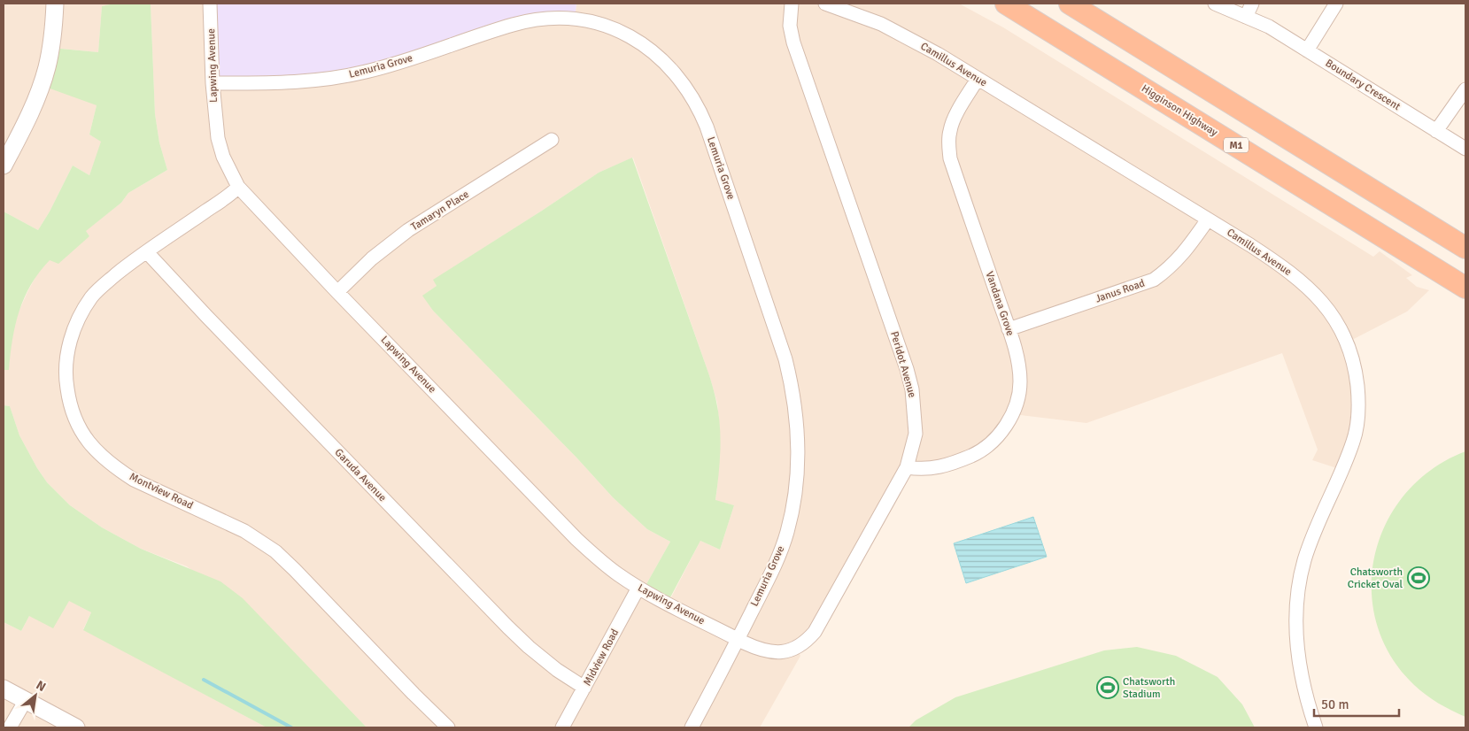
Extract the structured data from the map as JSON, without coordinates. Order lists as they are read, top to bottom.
{
  "streets": {
    "highway": ["Higginson Highway", "M1"],
    "street": [
      "Camillus Avenue",
      "Lapwing Avenue",
      "Lemuria Grove",
      "Boundary Crescent",
      "Tamaryn Place",
      "Janus Road",
      "Vandana Grove",
      "Peridot Avenue",
      "Garuda Avenue",
      "Montview Road",
      "Midview Road"
    ]
  },
  "crossings": [
    ["Camillus Avenue", "Janus Road"],
    ["Camillus Avenue", "Vandana Grove"],
    ["Lapwing Avenue", "Lemuria Grove"],
    ["Lapwing Avenue", "Tamaryn Place"],
    ["Lapwing Avenue", "Peridot Avenue"],
    ["Lapwing Avenue", "Montview Road"],
    ["Lapwing Avenue", "Midview Road"],
    ["Lemuria Grove", "Peridot Avenue"],
    ["Janus Road", "Vandana Grove"],
    ["Vandana Grove", "Peridot Avenue"],
    ["Garuda Avenue", "Montview Road"],
    ["Garuda Avenue", "Midview Road"]
  ],
  "places": {
    "sports": ["Chatsworth Cricket Oval", "Chatsworth Stadium"]
  },
  "scale_bar": "50 m",
  "north": "top right"
}
